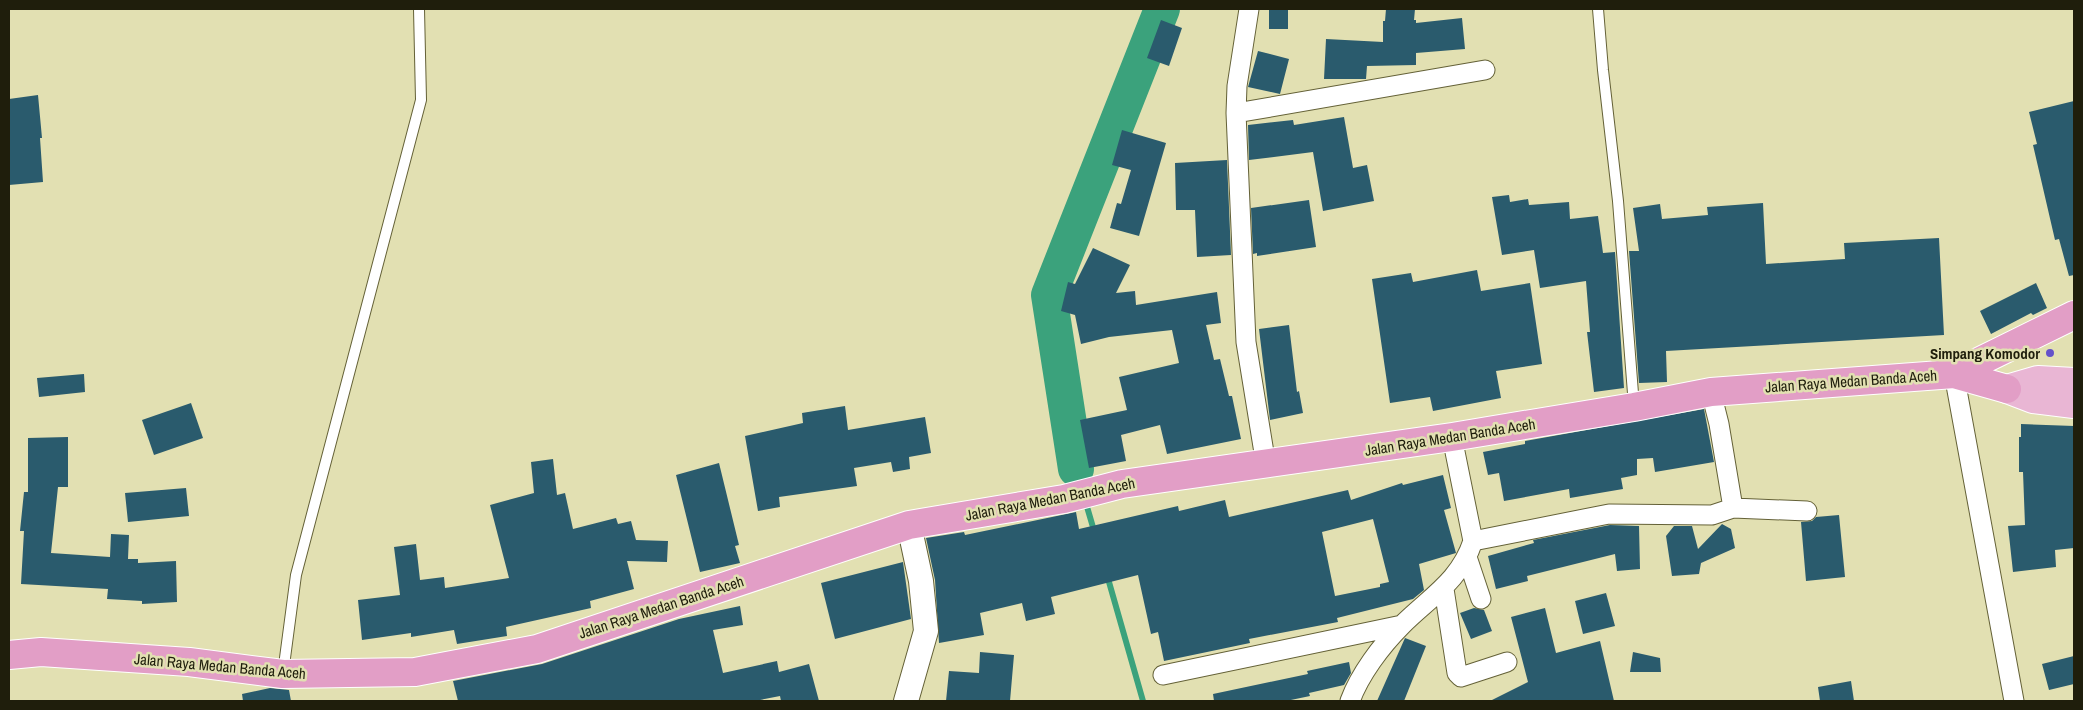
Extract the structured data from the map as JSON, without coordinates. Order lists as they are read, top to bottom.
{
  "streets": {
    "highway": ["Jalan Raya Medan Banda Aceh"]
  },
  "places": ["Simpang Komodor"]
}
